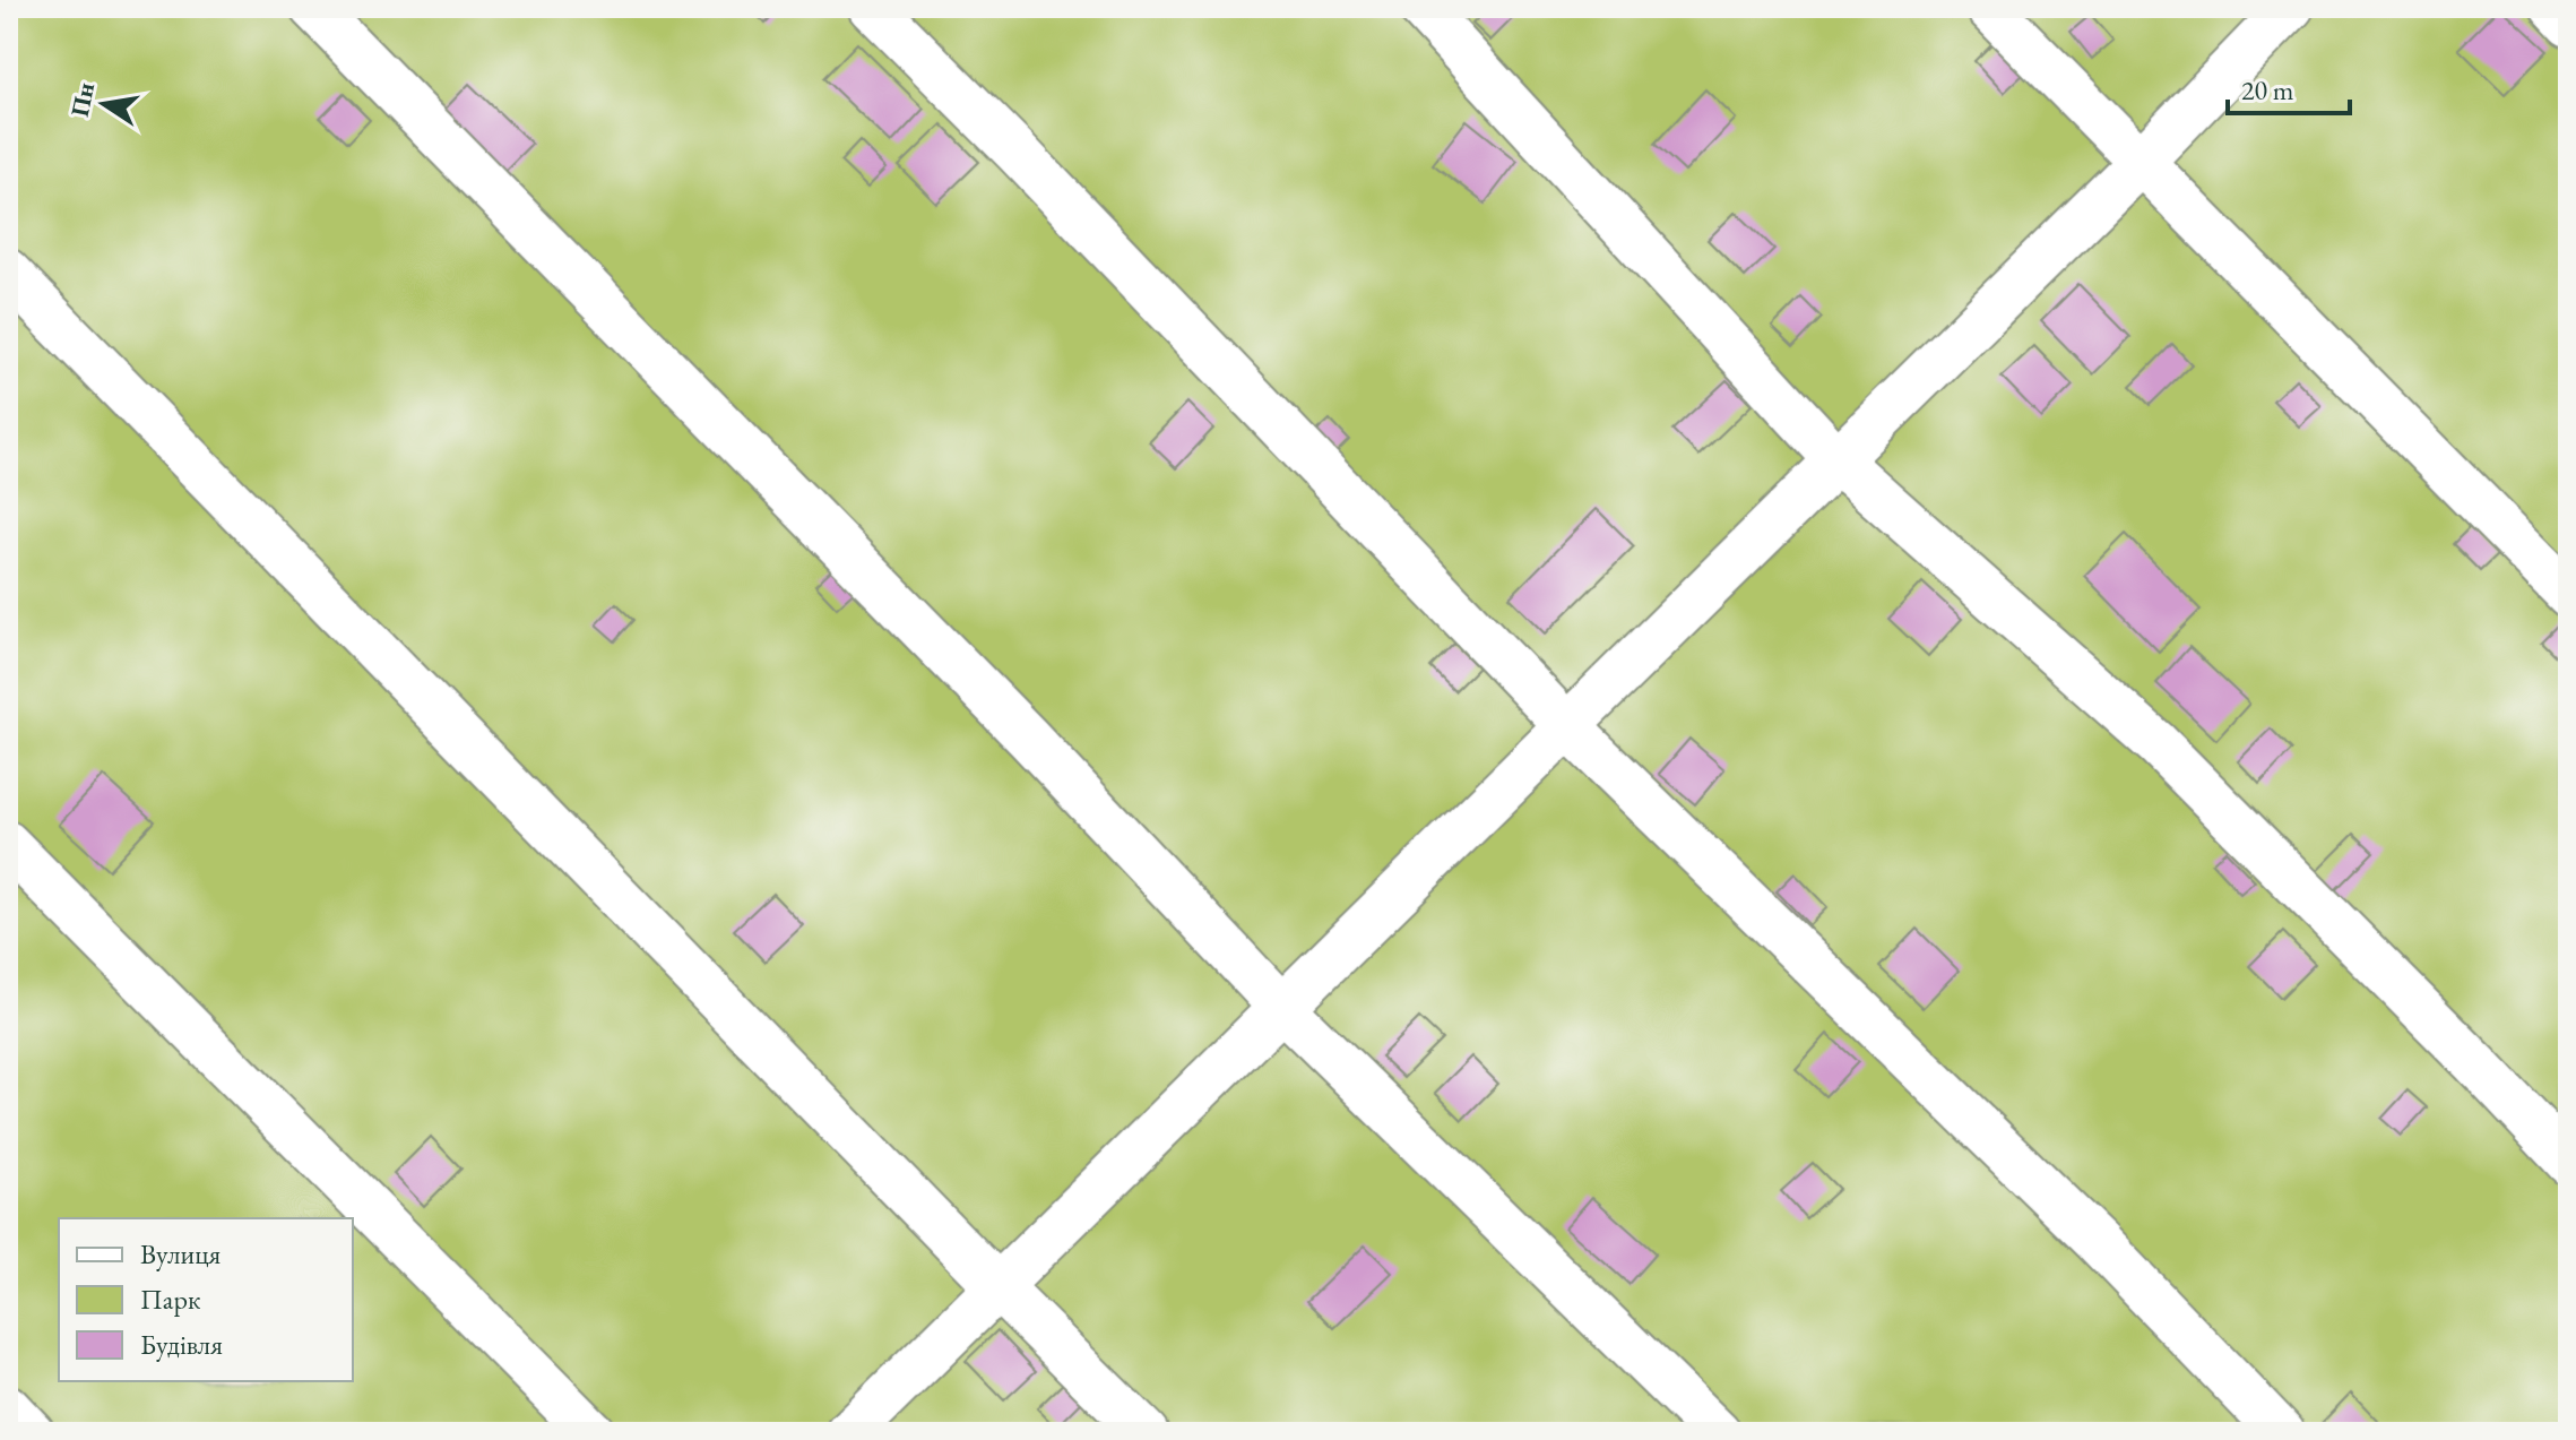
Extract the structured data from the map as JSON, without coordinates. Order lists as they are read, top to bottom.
{
  "legend": ["Вулиця", "Парк", "Будівля"],
  "scale_bar": "20 m",
  "north": "left"
}
